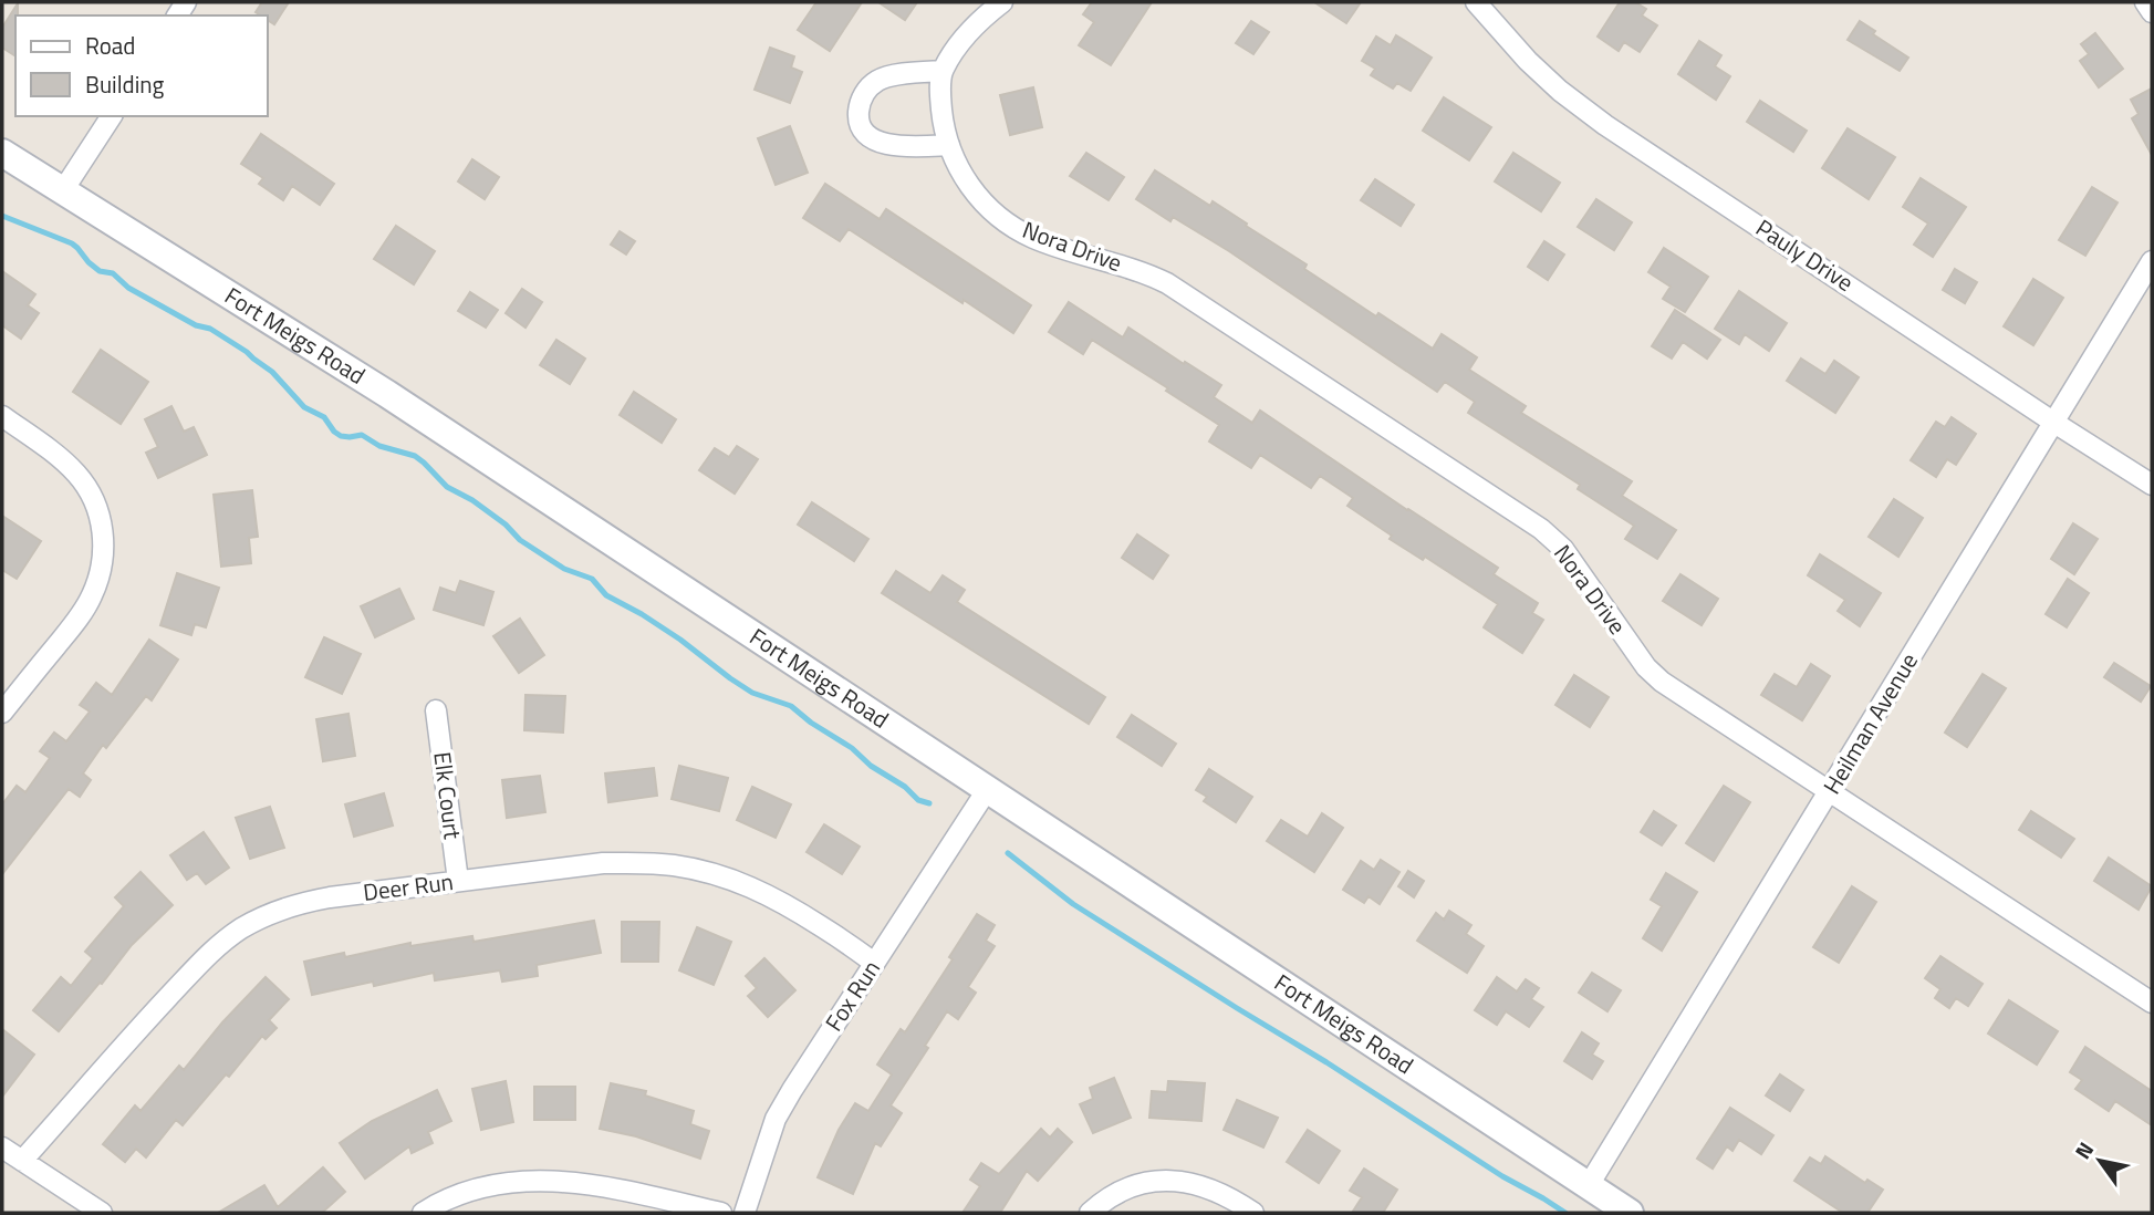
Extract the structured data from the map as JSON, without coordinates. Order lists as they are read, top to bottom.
{
  "streets": {
    "street": [
      "Nora Drive",
      "Pauly Drive",
      "Fort Meigs Road",
      "Heilman Avenue",
      "Elk Court",
      "Deer Run",
      "Fox Run"
    ]
  },
  "crossings": [
    ["Nora Drive", "Heilman Avenue"],
    ["Pauly Drive", "Heilman Avenue"],
    ["Fort Meigs Road", "Heilman Avenue"],
    ["Fort Meigs Road", "Fox Run"],
    ["Elk Court", "Deer Run"],
    ["Deer Run", "Fox Run"]
  ],
  "legend": ["Road", "Building"],
  "north": "top left"
}
